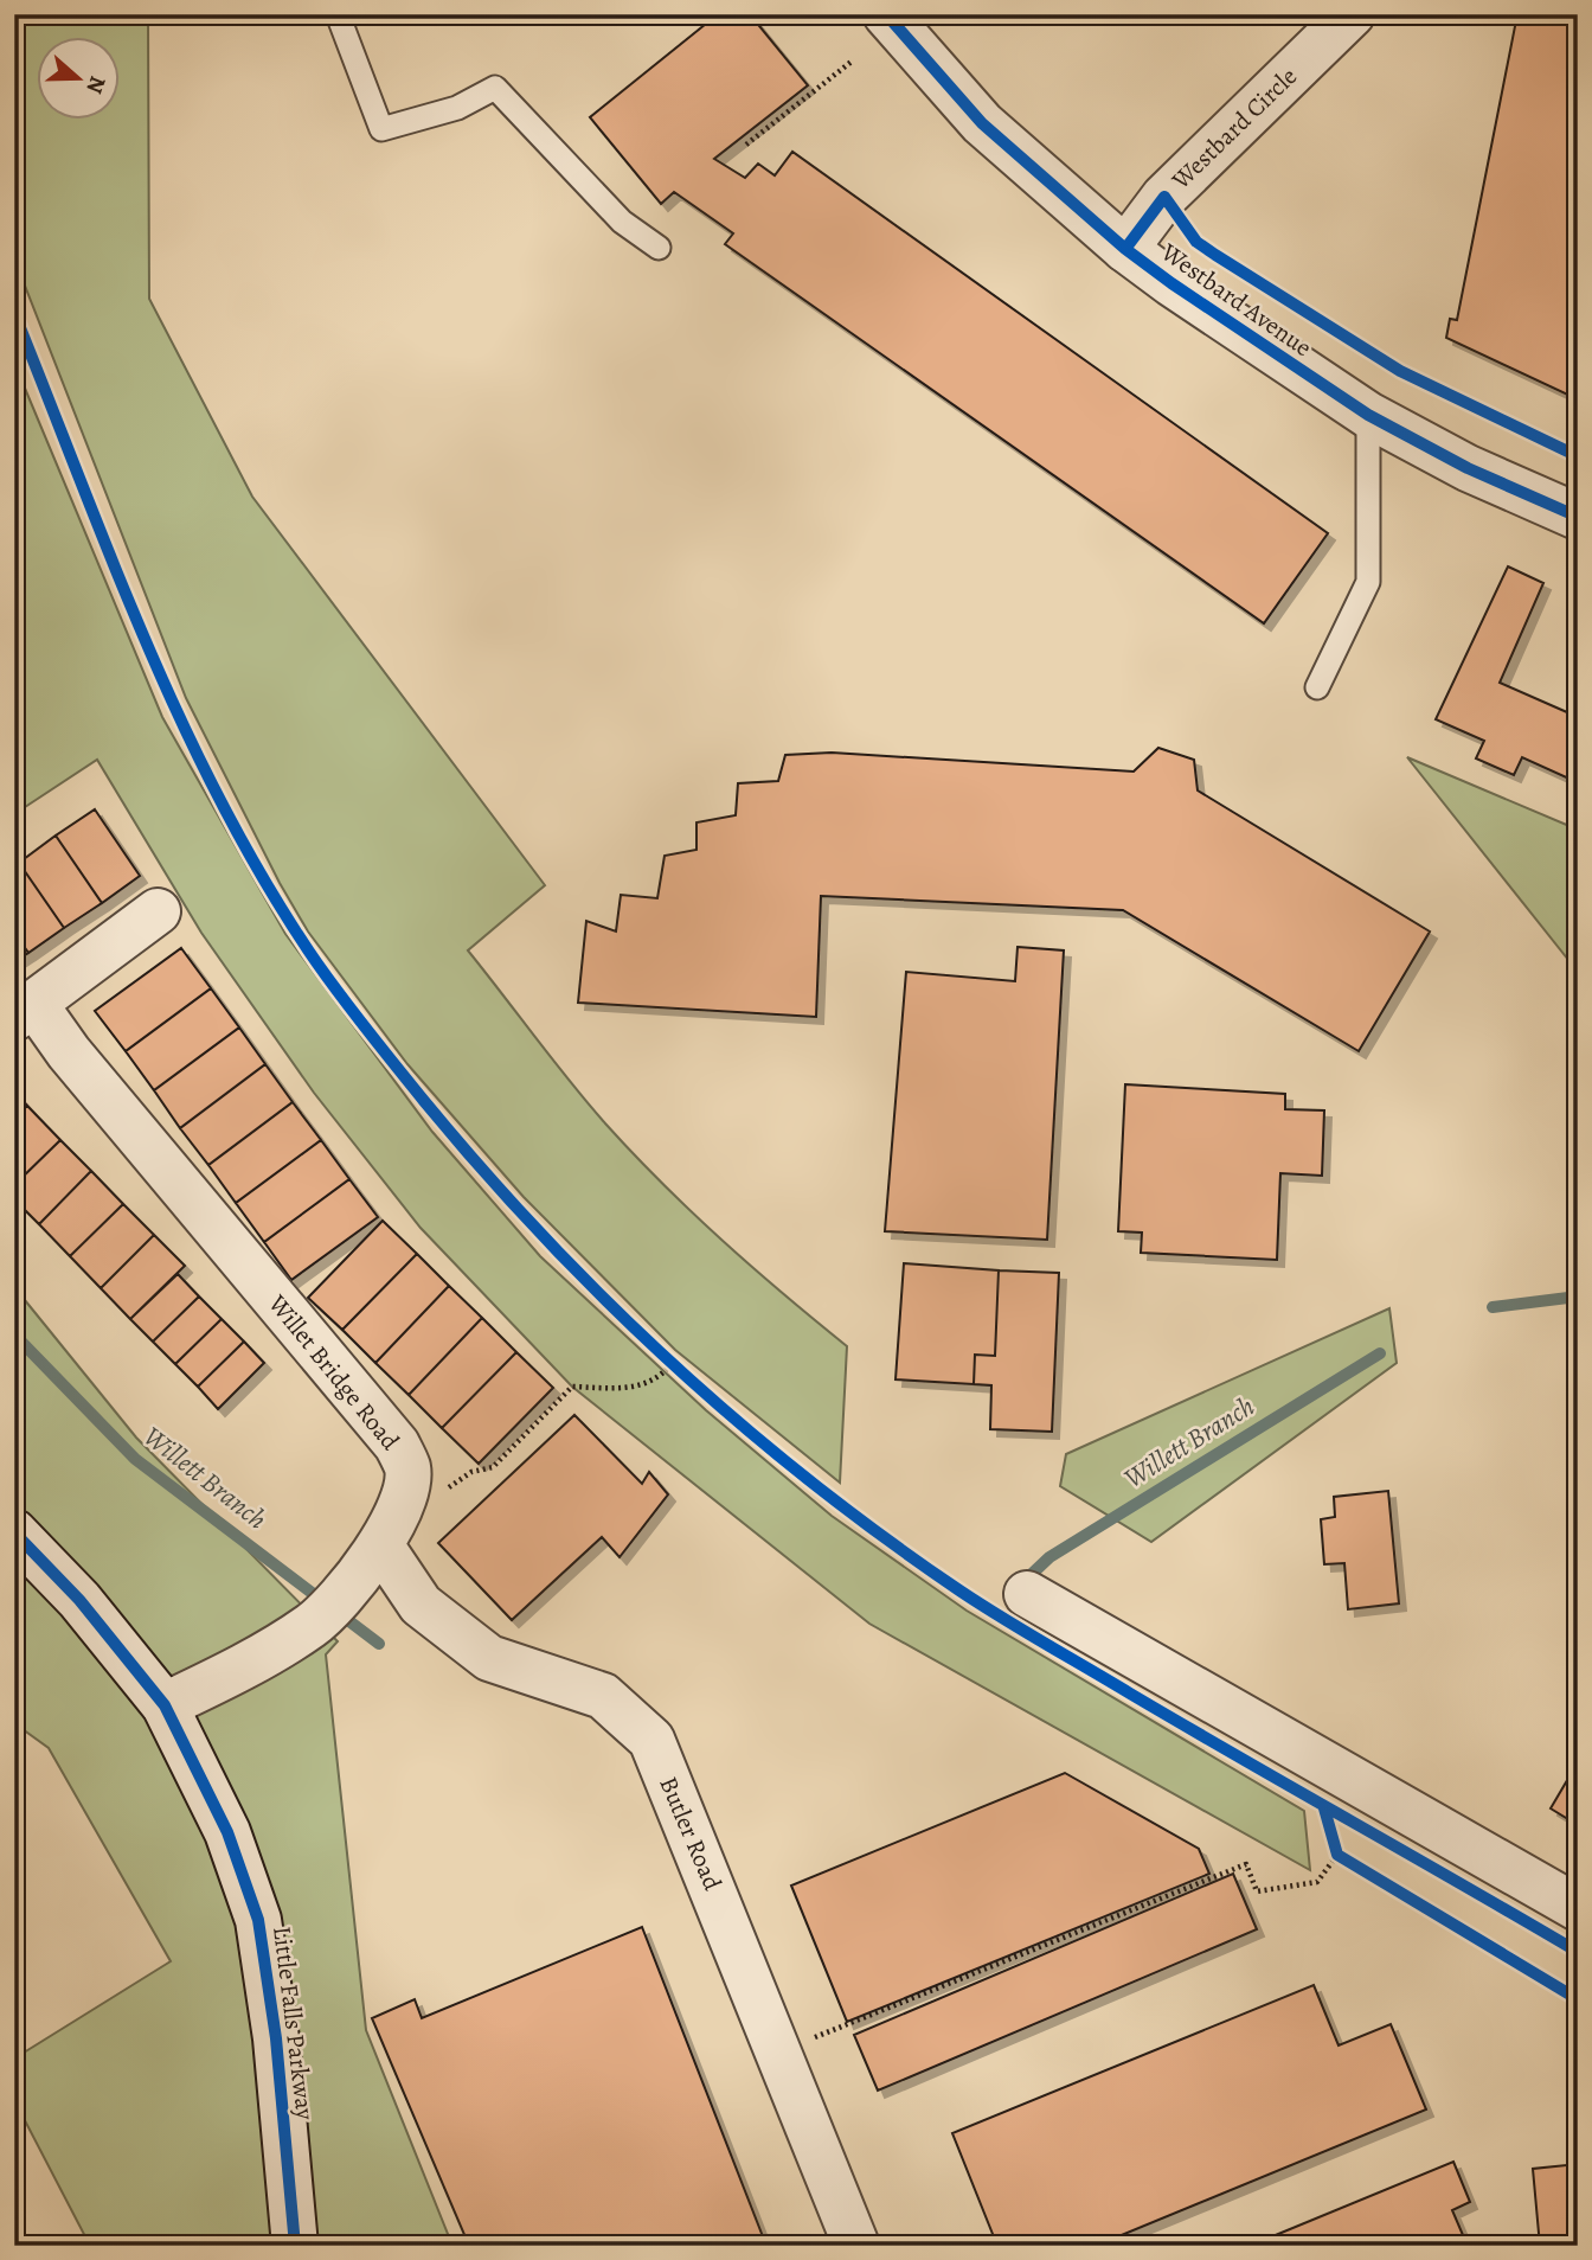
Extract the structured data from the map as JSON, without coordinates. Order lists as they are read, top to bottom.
{
  "streets": {
    "street": [
      "Westbard Circle",
      "Westbard Avenue",
      "Willet Bridge Road",
      "Butler Road",
      "Little Falls Parkway"
    ]
  },
  "crossings": [
    ["Westbard Circle", "Westbard Avenue"],
    ["Willet Bridge Road", "Butler Road"],
    ["Willet Bridge Road", "Little Falls Parkway"]
  ],
  "water": ["Willett Branch"],
  "north": "right"
}
